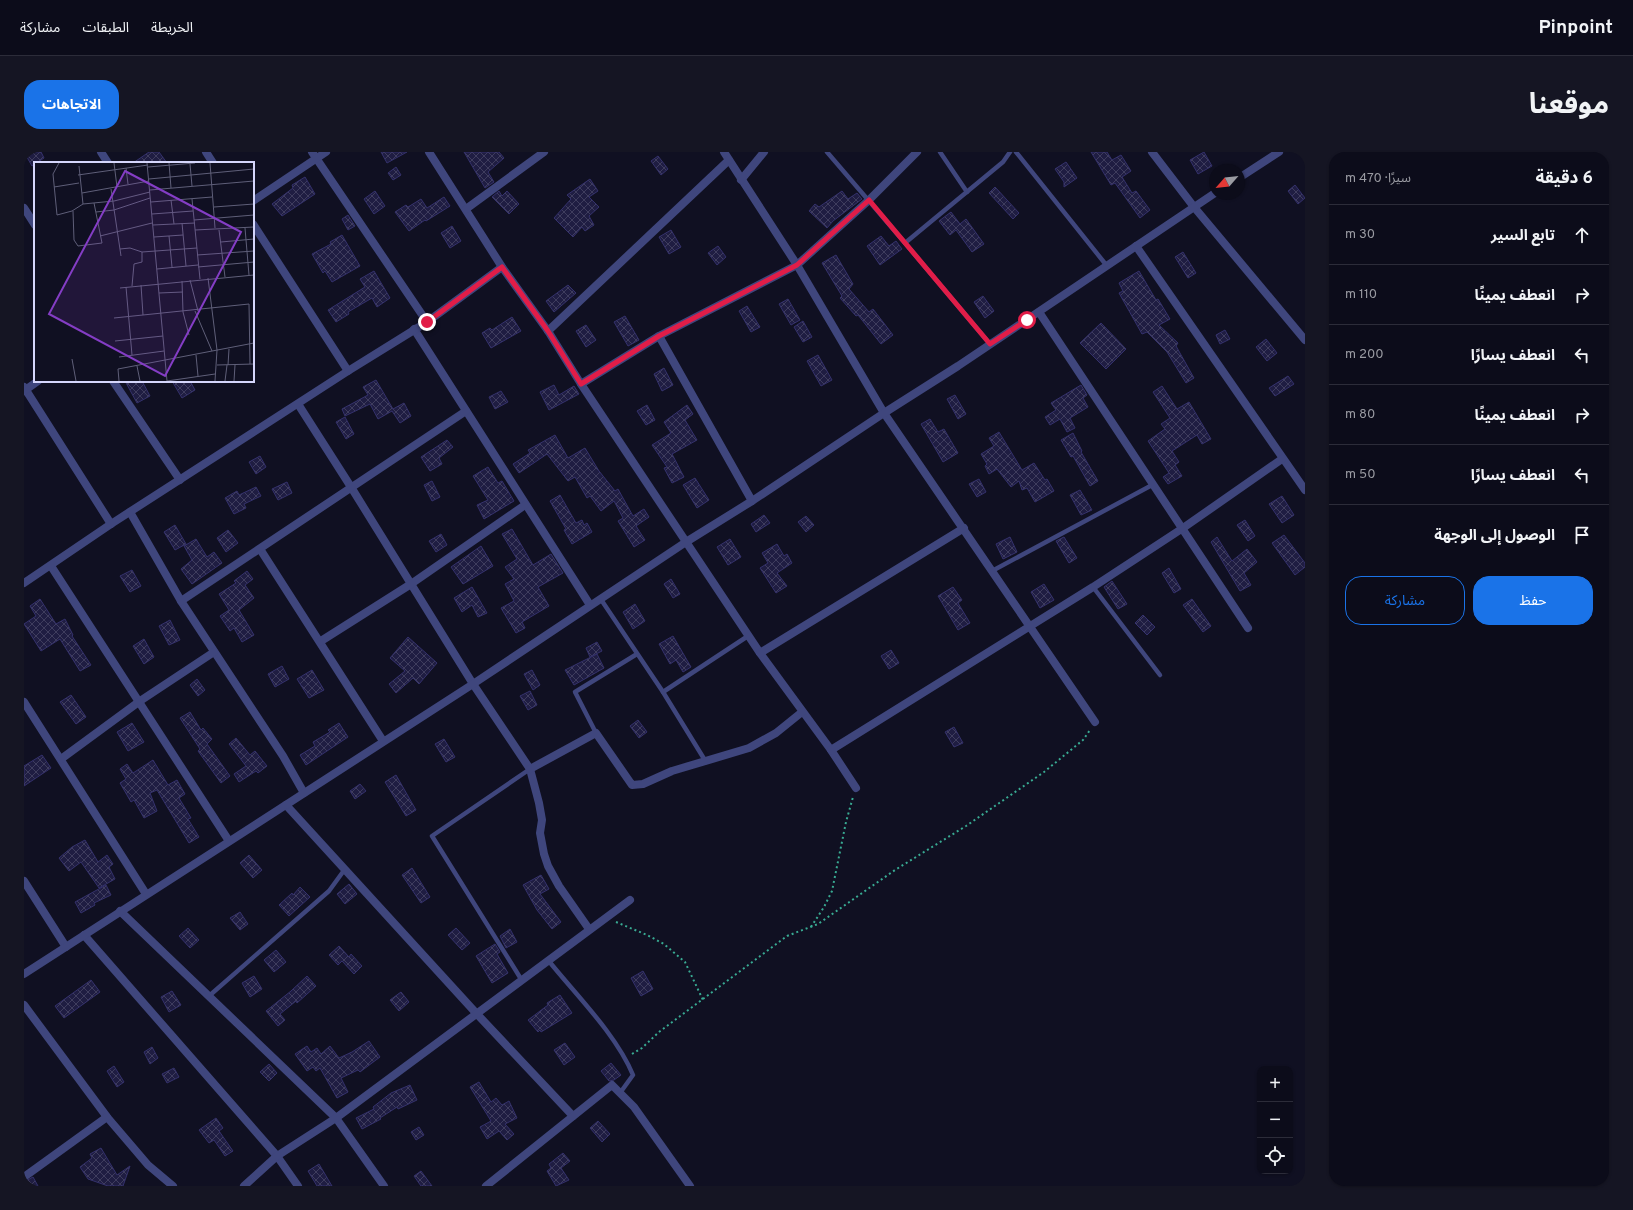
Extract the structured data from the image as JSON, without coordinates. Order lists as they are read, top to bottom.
{
  "north": "bottom left",
  "page": {
    "header": "Pinpoint",
    "nav": ["الخريطة", "الطبقات", "مشاركة"],
    "title": "موقعنا",
    "buttons": [
      "الاتجاهات",
      ["حفظ", "مشاركة"]
    ],
    "heading": ["6 دقيقة", "سيرًا · 470 m"],
    "list": [
      ["تابع السير", "30 m"],
      ["انعطف يمينًا", "110 m"],
      ["انعطف يسارًا", "200 m"],
      ["انعطف يمينًا", "80 m"],
      ["انعطف يسارًا", "50 m"],
      "الوصول إلى الوجهة"
    ],
    "map_buttons": ["+", "−"]
  }
}
